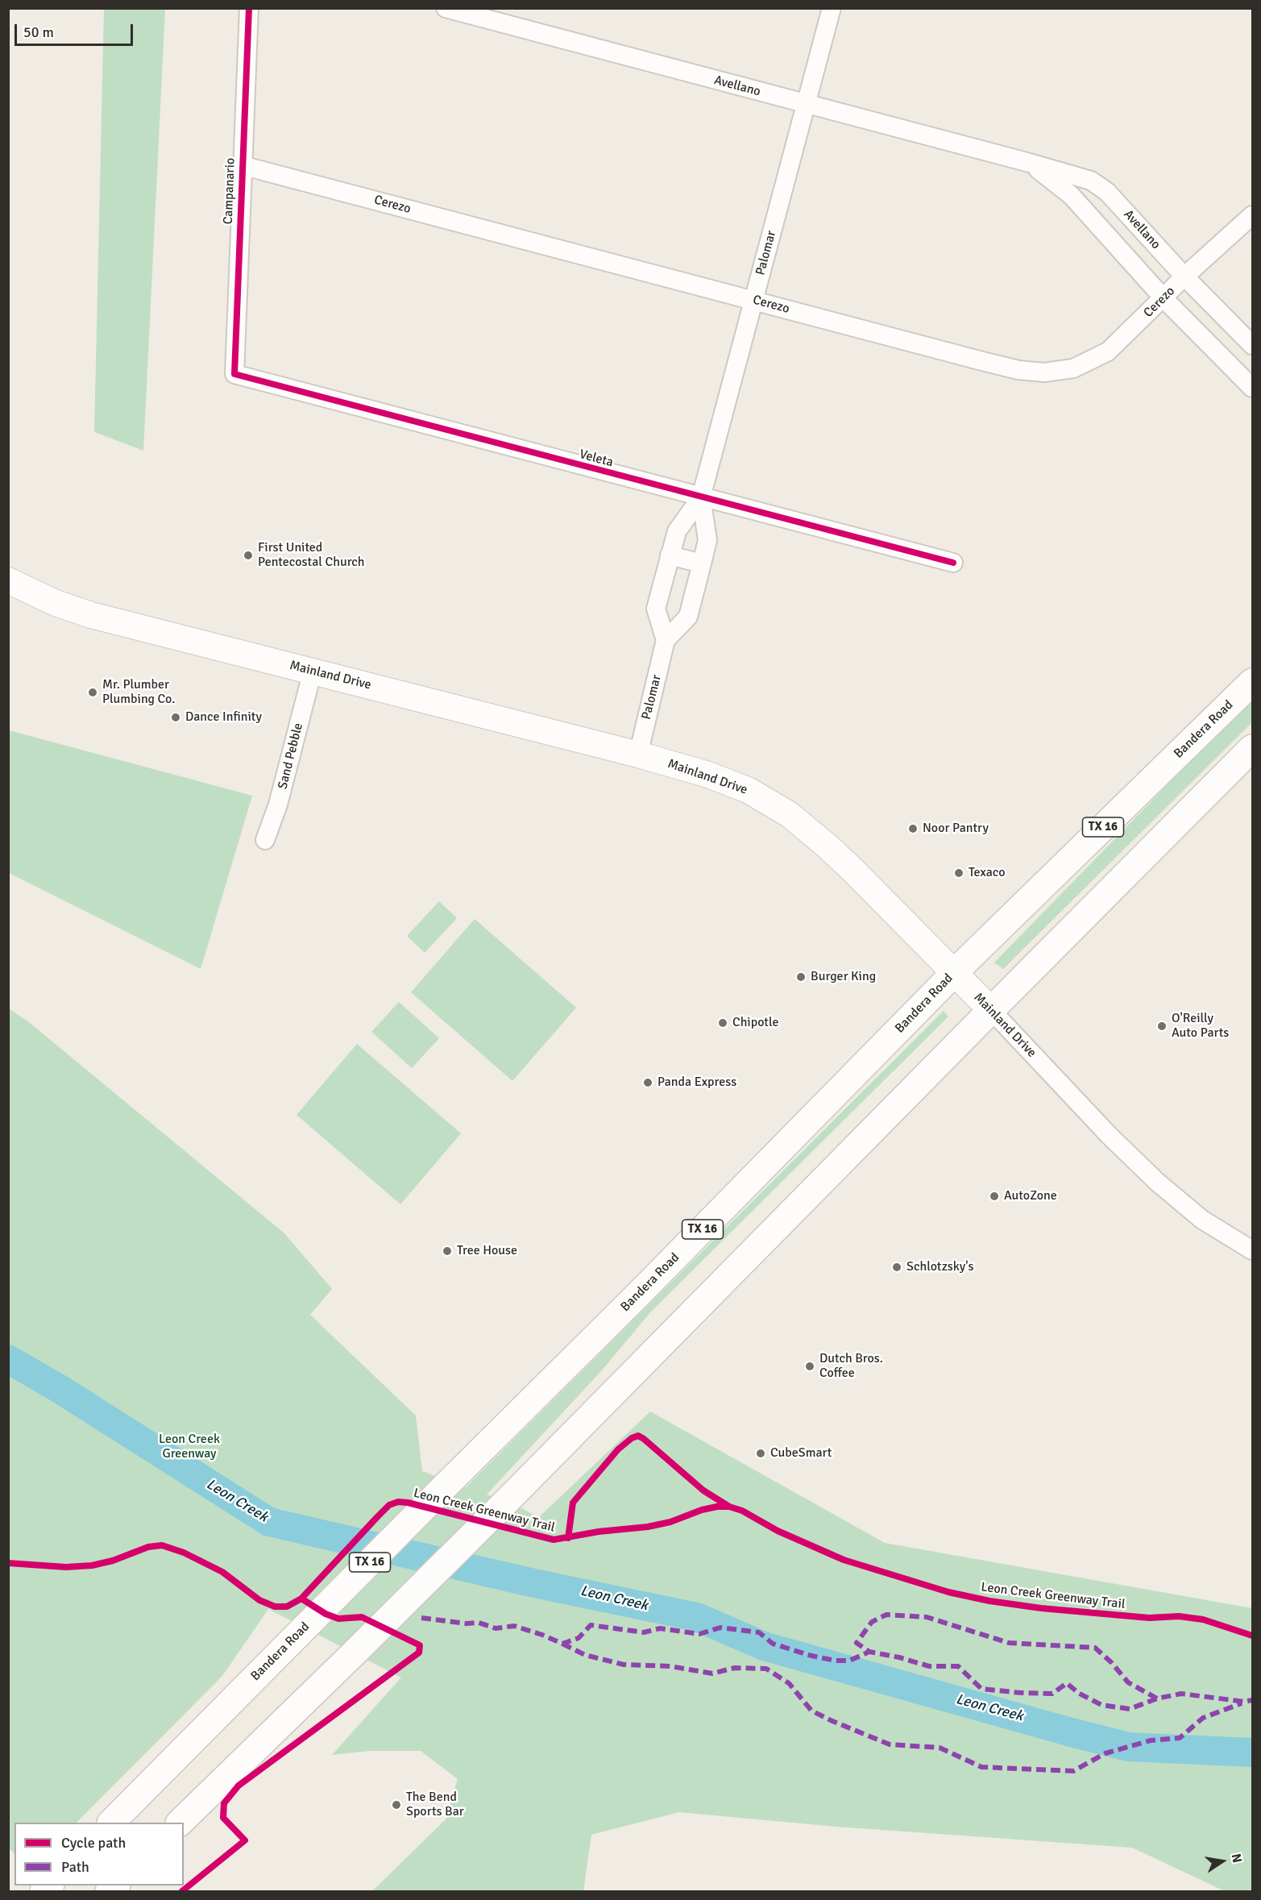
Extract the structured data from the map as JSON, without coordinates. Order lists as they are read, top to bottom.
{
  "streets": {
    "main road": ["Mainland Drive", "Bandera Road", "TX 16"],
    "street": [
      "Avellano",
      "Campanario",
      "Cerezo",
      "Palomar",
      "Veleta",
      "Sand Pebble"
    ],
    "cycle path": ["Leon Creek Greenway Trail"]
  },
  "crossings": [
    ["Avellano", "Cerezo"],
    ["Avellano", "Palomar"],
    ["Campanario", "Cerezo"],
    ["Campanario", "Veleta"],
    ["Cerezo", "Palomar"],
    ["Palomar", "Veleta"],
    ["Palomar", "Mainland Drive"],
    ["Mainland Drive", "Bandera Road"],
    ["Mainland Drive", "Sand Pebble"]
  ],
  "water": ["Leon Creek"],
  "parks": ["Leon Creek Greenway"],
  "places": [
    "First United Pentecostal Church",
    "Mr. Plumber Plumbing Co.",
    "Dance Infinity",
    "Noor Pantry",
    "Texaco",
    "Burger King",
    "Chipotle",
    "O'Reilly Auto Parts",
    "Panda Express",
    "AutoZone",
    "Tree House",
    "Schlotzsky's",
    "Dutch Bros. Coffee",
    "CubeSmart",
    "The Bend Sports Bar"
  ],
  "legend": ["Cycle path", "Path"],
  "scale_bar": "50 m",
  "north": "right"
}
